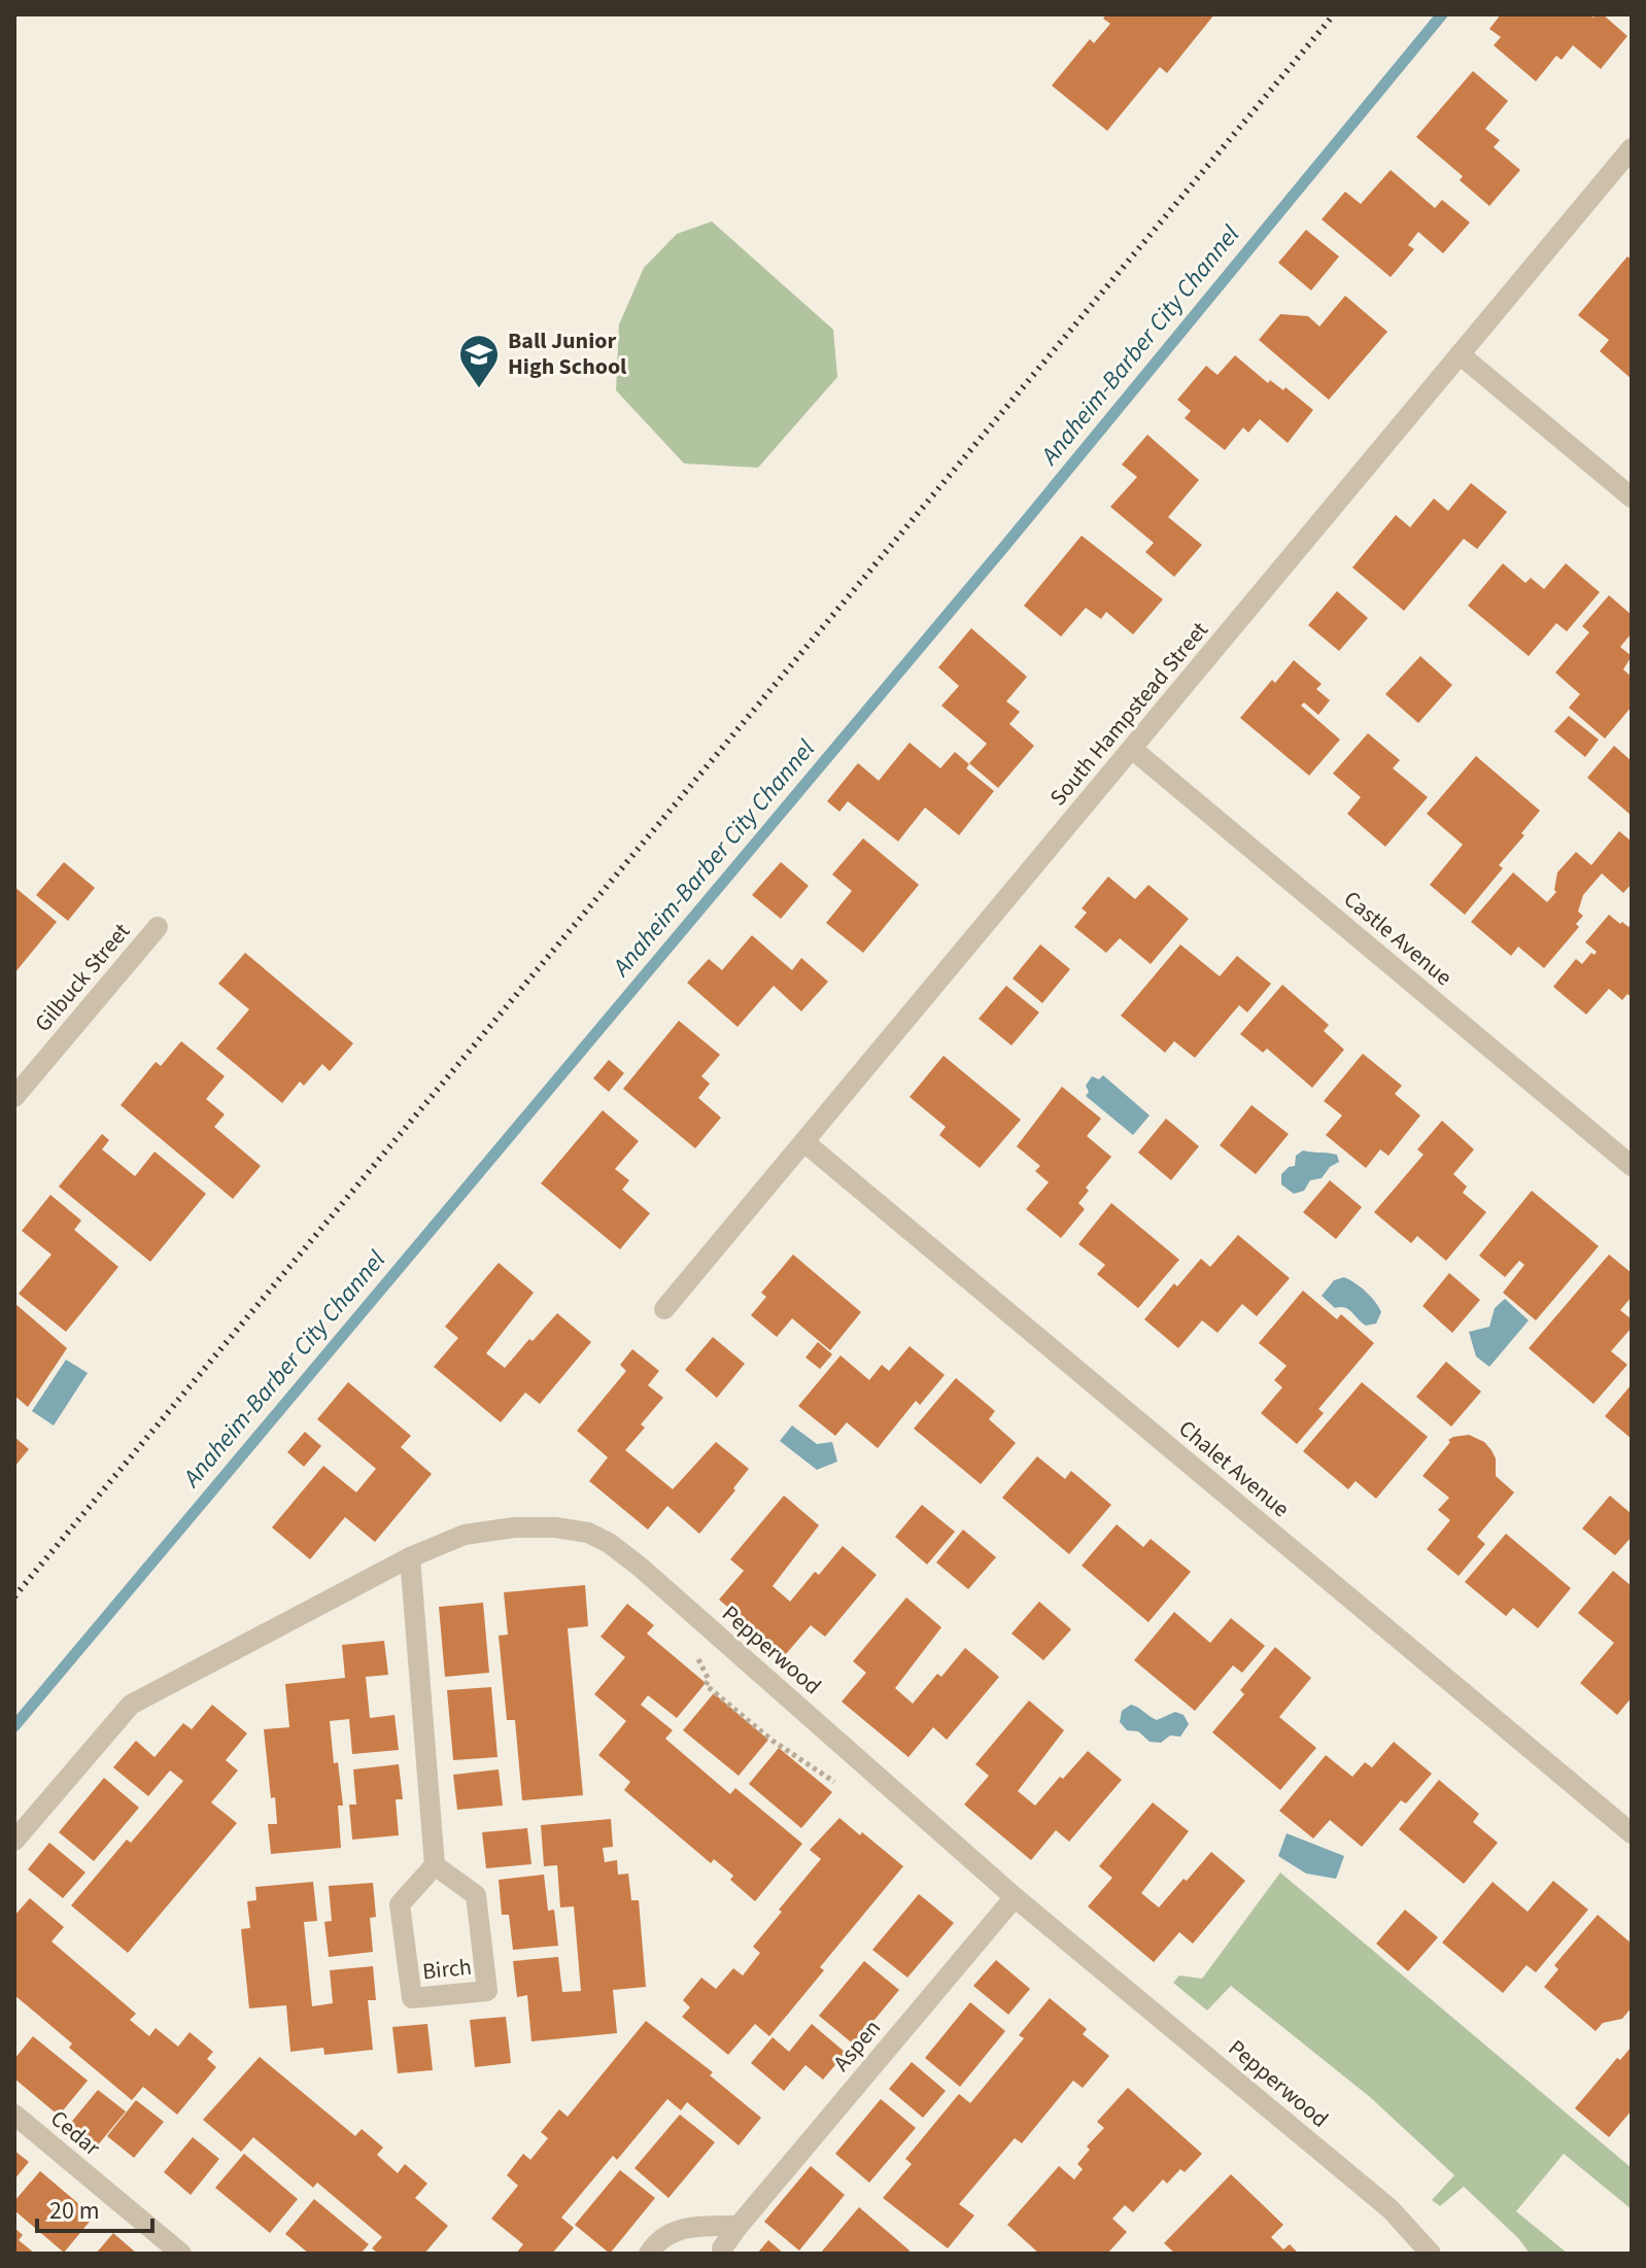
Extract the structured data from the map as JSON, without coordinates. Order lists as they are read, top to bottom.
{
  "streets": {
    "street": [
      "South Hampstead Street",
      "Castle Avenue",
      "Gilbuck Street",
      "Chalet Avenue",
      "Pepperwood",
      "Birch",
      "Aspen",
      "Cedar"
    ]
  },
  "crossings": [
    ["South Hampstead Street", "Castle Avenue"],
    ["South Hampstead Street", "Chalet Avenue"],
    ["Pepperwood", "Aspen"]
  ],
  "water": ["Anaheim-Barber City Channel"],
  "places": {
    "school or university": ["Ball Junior High School"]
  },
  "scale_bar": "20 m"
}
